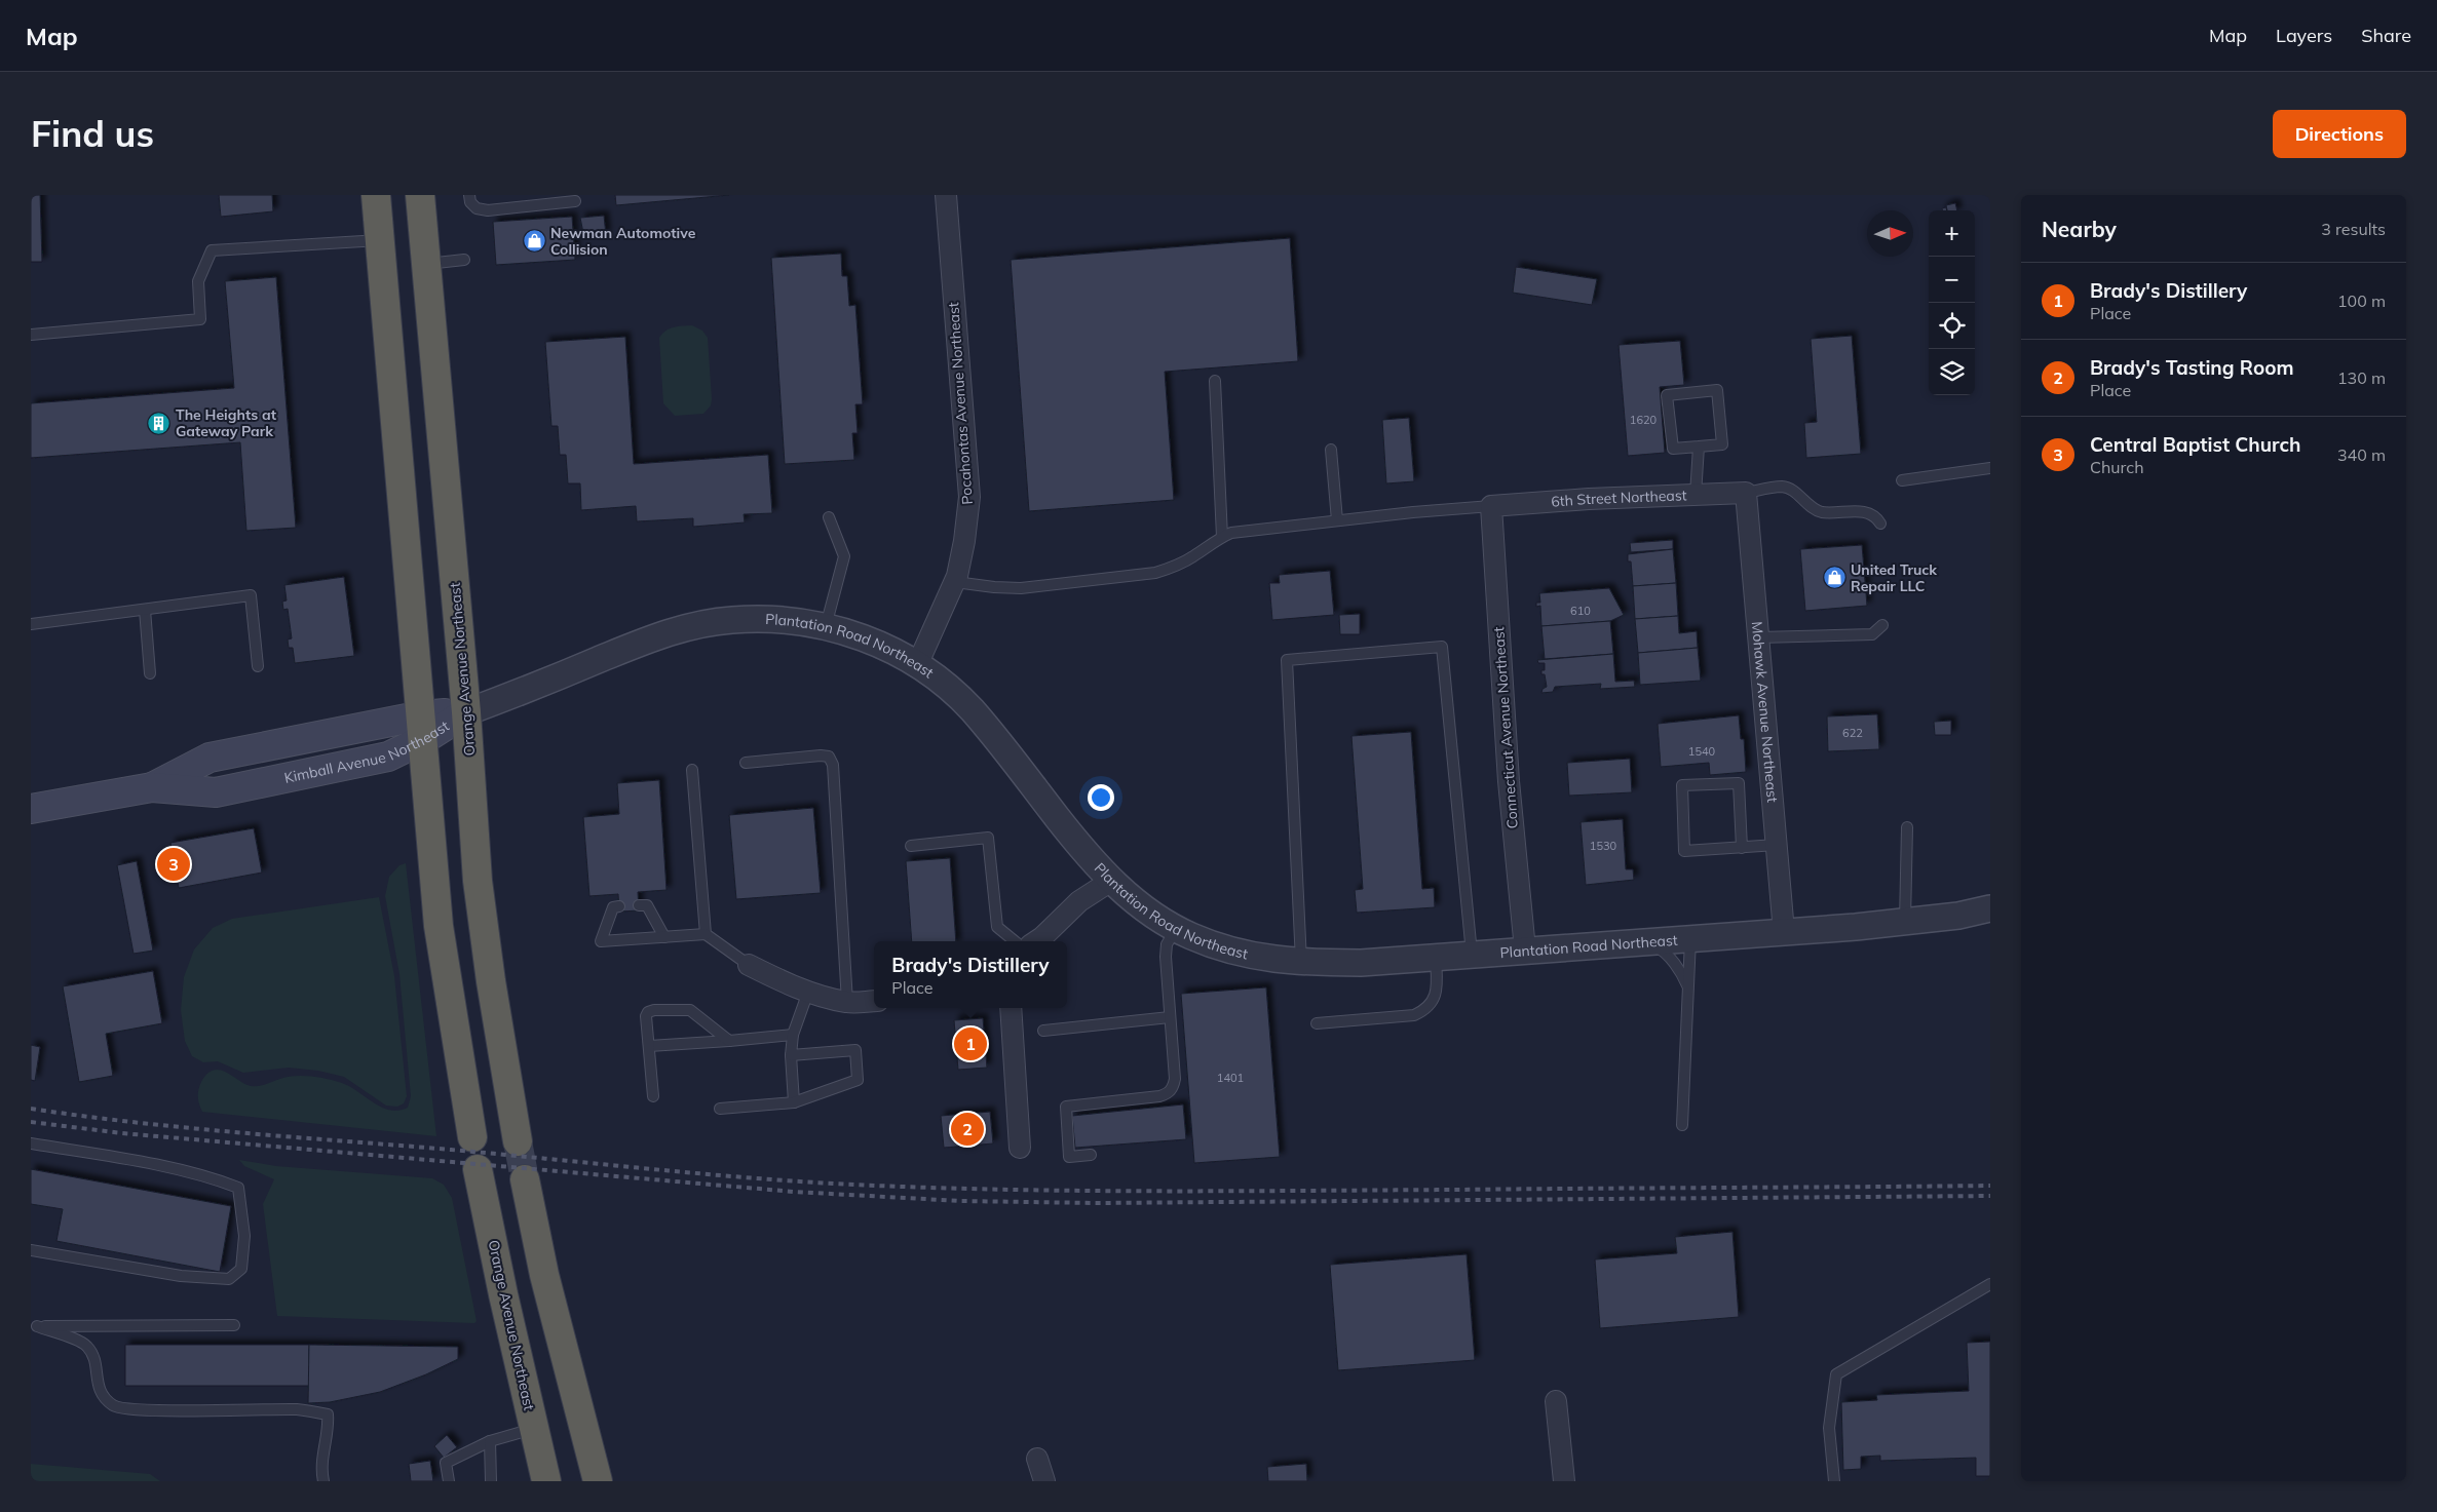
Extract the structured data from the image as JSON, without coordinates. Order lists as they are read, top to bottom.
{
  "streets": {
    "highway": ["Orange Avenue Northeast"],
    "main road": ["Kimball Avenue Northeast"],
    "street": [
      "Pocahontas Avenue Northeast",
      "6th Street Northeast",
      "Plantation Road Northeast",
      "Mohawk Avenue Northeast",
      "Connecticut Avenue Northeast"
    ]
  },
  "crossings": [
    ["Pocahontas Avenue Northeast", "Plantation Road Northeast"],
    ["6th Street Northeast", "Mohawk Avenue Northeast"],
    ["6th Street Northeast", "Connecticut Avenue Northeast"],
    ["Plantation Road Northeast", "Orange Avenue Northeast"],
    ["Plantation Road Northeast", "Mohawk Avenue Northeast"],
    ["Plantation Road Northeast", "Connecticut Avenue Northeast"],
    ["Plantation Road Northeast", "Kimball Avenue Northeast"],
    ["Orange Avenue Northeast", "Kimball Avenue Northeast"]
  ],
  "places": {
    "shop": ["Newman Automotive Collision", "United Truck Repair LLC"],
    "building": ["The Heights at Gateway Park"]
  },
  "house_numbers": [
    "1620",
    "610",
    "622",
    "1540",
    "1530",
    "1401"
  ],
  "north": "right",
  "page": {
    "header": "Map",
    "nav": ["Map", "Layers", "Share"],
    "buttons": "Directions",
    "title": "Find us",
    "heading": ["Nearby", "3 results"],
    "map_buttons": ["+", "−"],
    "list": [
      {
        "mark": "1",
        "name": "Brady's Distillery",
        "note": "Place",
        "value": "100 m"
      },
      {
        "mark": "2",
        "name": "Brady's Tasting Room",
        "note": "Place",
        "value": "130 m"
      },
      {
        "mark": "3",
        "name": "Central Baptist Church",
        "note": "Church",
        "value": "340 m"
      }
    ],
    "pins": ["3", "1", "2"],
    "popup": ["Brady's Distillery", "Place"]
  }
}
